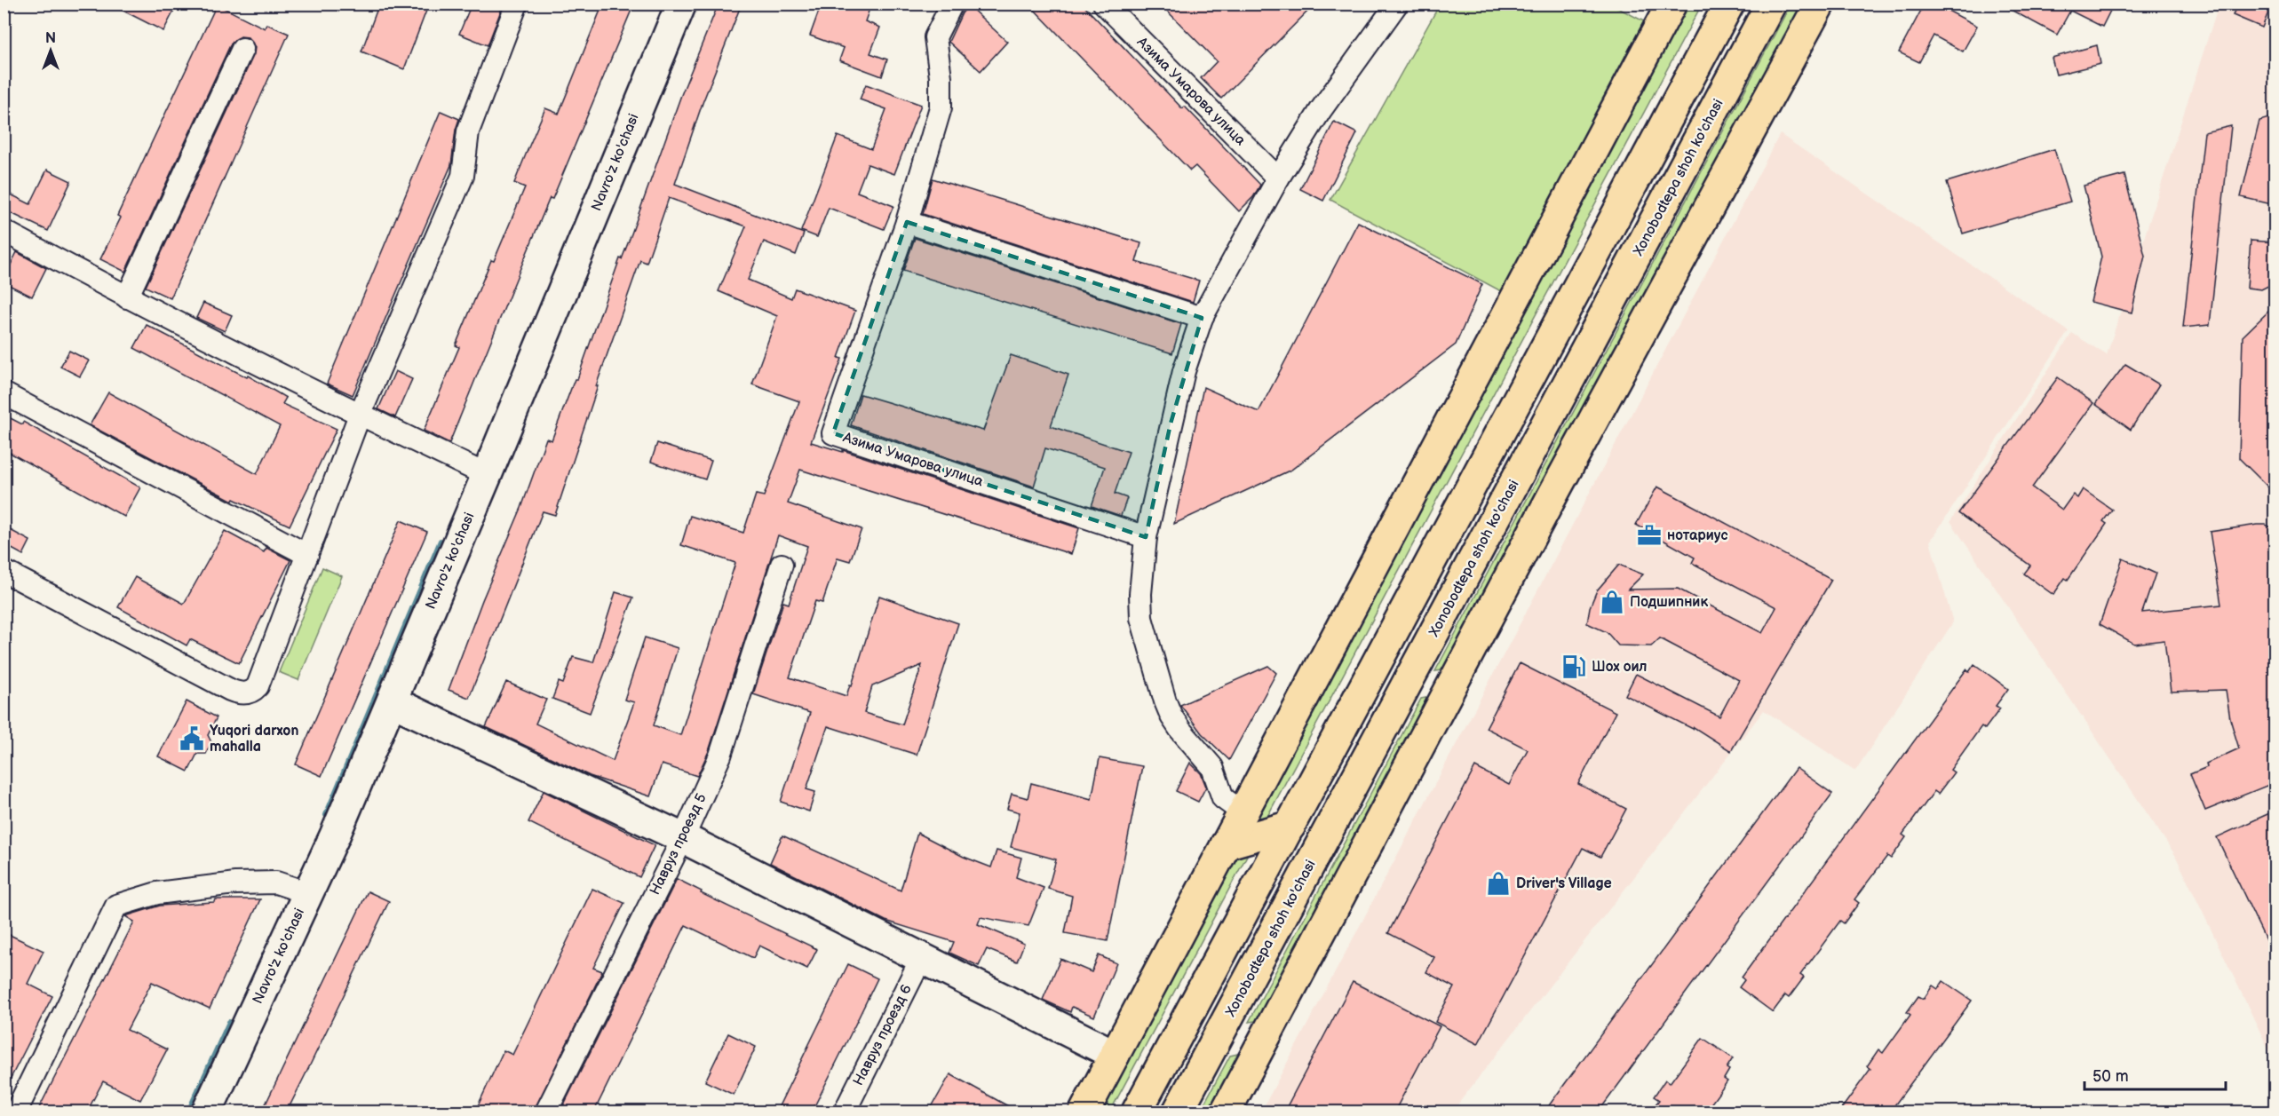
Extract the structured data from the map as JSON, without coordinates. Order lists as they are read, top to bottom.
{
  "streets": {
    "highway": ["Xonobodtepa shoh ko'chasi"],
    "street": [
      "Азима Умарова улица",
      "Navro'z ko'chasi",
      "Навруз проезд 5",
      "Навруз проезд 6"
    ]
  },
  "places": {
    "office": ["нотариус"],
    "shop": ["Подшипник", "Driver's Village"],
    "fuel station": ["Шох оил"],
    "public building": ["Yuqori darxon mahalla"]
  },
  "scale_bar": "50 m",
  "north": "top"
}
